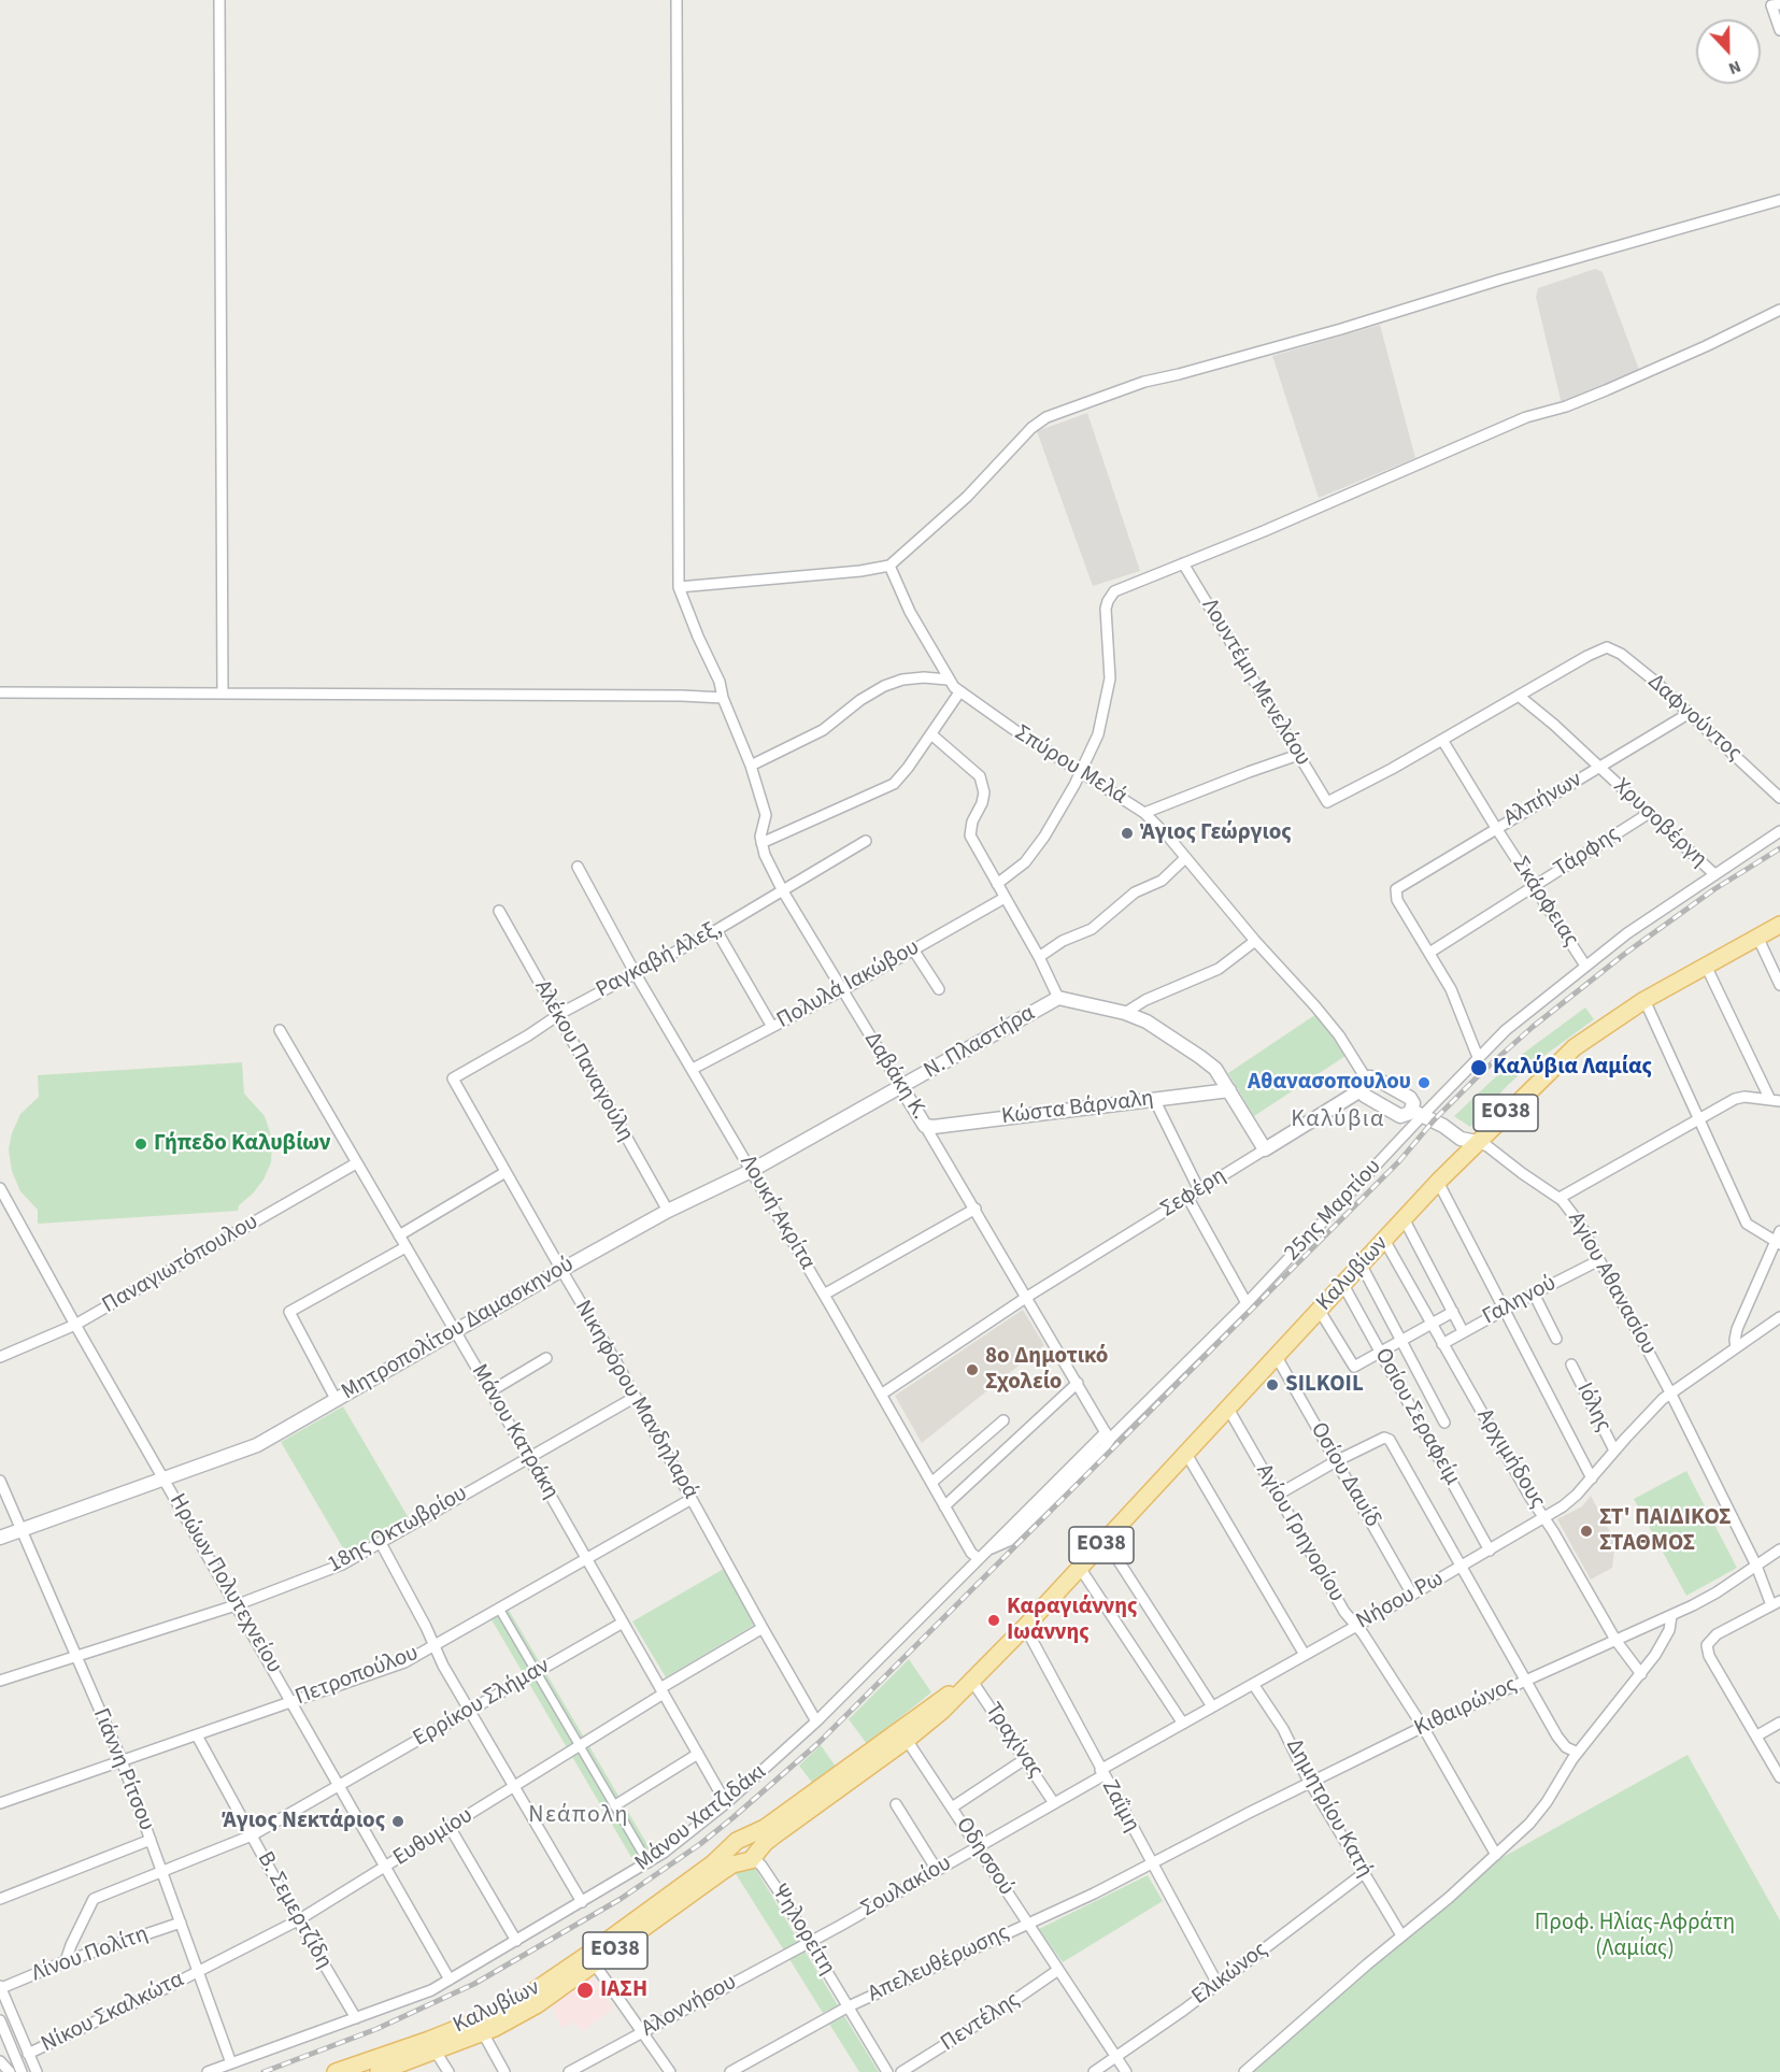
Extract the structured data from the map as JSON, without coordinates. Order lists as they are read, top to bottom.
{
  "streets": {
    "main road": ["ΕΟ38", "Καλυβίων"],
    "street": [
      "Λουντέμη Μενελάου",
      "Δαφνούντος",
      "Σπύρου Μελά",
      "Αλπήνων",
      "Χρυσοβέργη",
      "Τάρφης",
      "Σκάρφειας",
      "Ραγκαβή Αλεξ,",
      "Πολυλά Ιακώβου",
      "Ν. Πλαστήρα",
      "Αλέκου Παναγούλη",
      "Δαβάκη Κ.",
      "Κώστα Βάρναλη",
      "Σεφέρη",
      "25ης Μαρτίου",
      "Λουκή Ακρίτα",
      "Παναγιωτόπουλου",
      "Αγίου Αθανασίου",
      "Γαληνού",
      "Μητροπολίτου Δαμασκηνού",
      "Νικηφόρου Μανδηλαρά",
      "Ιόλης",
      "Οσίου Σεραφείμ",
      "Μάνου Κατράκη",
      "Αρχιμήδους",
      "Οσίου Δαυίδ",
      "18ης Οκτωβρίου",
      "Αγίου Γρηγορίου",
      "Ηρώων Πολυτεχνείου",
      "Νήσου Ρω",
      "Πετροπούλου",
      "Ερρίκου Σλήμαν",
      "Κιθαιρώνος",
      "Τραχίνας",
      "Γιάννη Ρίτσου",
      "Ζαΐμη",
      "Δημητρίου Κατή",
      "Μάνου Χατζιδάκι",
      "Ευθυμίου",
      "Οδησσού",
      "Σουλακίου",
      "Β. Σεμερτζίδη",
      "Ψηλορείτη",
      "Λίνου Πολίτη",
      "Απελευθέρωσης",
      "Ελικώνος",
      "Αλοννήσου",
      "Νίκου Σκαλκώτα",
      "Πεντέλης"
    ]
  },
  "crossings": [
    ["Λουντέμη Μενελάου", "Σκάρφειας"],
    ["Δαφνούντος", "Αλπήνων"],
    ["Δαφνούντος", "Χρυσοβέργη"],
    ["Σπύρου Μελά", "Σεφέρη"],
    ["Αλπήνων", "Χρυσοβέργη"],
    ["Αλπήνων", "Τάρφης"],
    ["Αλπήνων", "Σκάρφειας"],
    ["Χρυσοβέργη", "Τάρφης"],
    ["Χρυσοβέργη", "25ης Μαρτίου"],
    ["Τάρφης", "Σκάρφειας"],
    ["Σκάρφειας", "25ης Μαρτίου"],
    ["Ραγκαβή Αλεξ,", "Αλέκου Παναγούλη"],
    ["Ραγκαβή Αλεξ,", "Δαβάκη Κ."],
    ["Ραγκαβή Αλεξ,", "Λουκή Ακρίτα"],
    ["Ραγκαβή Αλεξ,", "Νικηφόρου Μανδηλαρά"],
    ["Πολυλά Ιακώβου", "Δαβάκη Κ."],
    ["Πολυλά Ιακώβου", "Λουκή Ακρίτα"],
    ["Ν. Πλαστήρα", "Δαβάκη Κ."],
    ["Ν. Πλαστήρα", "Μητροπολίτου Δαμασκηνού"],
    ["Αλέκου Παναγούλη", "Μητροπολίτου Δαμασκηνού"],
    ["Δαβάκη Κ.", "Κώστα Βάρναλη"],
    ["Δαβάκη Κ.", "Σεφέρη"],
    ["Δαβάκη Κ.", "25ης Μαρτίου"],
    ["Δαβάκη Κ.", "Μητροπολίτου Δαμασκηνού"],
    ["Δαβάκη Κ.", "Μάνου Χατζιδάκι"],
    ["Σεφέρη", "Λουκή Ακρίτα"],
    ["25ης Μαρτίου", "Μάνου Χατζιδάκι"],
    ["Λουκή Ακρίτα", "Μητροπολίτου Δαμασκηνού"],
    ["Λουκή Ακρίτα", "Μάνου Χατζιδάκι"],
    ["Παναγιωτόπουλου", "Μάνου Κατράκη"],
    ["Παναγιωτόπουλου", "Ηρώων Πολυτεχνείου"],
    ["Καλυβίων", "Αγίου Αθανασίου"],
    ["Καλυβίων", "Γαληνού"],
    ["Καλυβίων", "Οσίου Σεραφείμ"],
    ["Καλυβίων", "Αρχιμήδους"],
    ["Καλυβίων", "Οσίου Δαυίδ"],
    ["Καλυβίων", "Αγίου Γρηγορίου"],
    ["Καλυβίων", "Τραχίνας"],
    ["Καλυβίων", "Ζαΐμη"],
    ["Καλυβίων", "Οδησσού"],
    ["Καλυβίων", "Ψηλορείτη"],
    ["Αγίου Αθανασίου", "Γαληνού"],
    ["Αγίου Αθανασίου", "Νήσου Ρω"],
    ["Αγίου Αθανασίου", "Κιθαιρώνος"],
    ["Γαληνού", "Οσίου Σεραφείμ"],
    ["Γαληνού", "Αρχιμήδους"],
    ["Μητροπολίτου Δαμασκηνού", "Νικηφόρου Μανδηλαρά"],
    ["Μητροπολίτου Δαμασκηνού", "Μάνου Κατράκη"],
    ["Μητροπολίτου Δαμασκηνού", "Ηρώων Πολυτεχνείου"],
    ["Μητροπολίτου Δαμασκηνού", "Γιάννη Ρίτσου"],
    ["Νικηφόρου Μανδηλαρά", "18ης Οκτωβρίου"],
    ["Νικηφόρου Μανδηλαρά", "Πετροπούλου"],
    ["Νικηφόρου Μανδηλαρά", "Μάνου Χατζιδάκι"],
    ["Νικηφόρου Μανδηλαρά", "Ευθυμίου"],
    ["Ιόλης", "Νήσου Ρω"],
    ["Οσίου Σεραφείμ", "Νήσου Ρω"],
    ["Μάνου Κατράκη", "18ης Οκτωβρίου"],
    ["Μάνου Κατράκη", "Πετροπούλου"],
    ["Μάνου Κατράκη", "Ερρίκου Σλήμαν"],
    ["Μάνου Κατράκη", "Μάνου Χατζιδάκι"],
    ["Μάνου Κατράκη", "Ευθυμίου"],
    ["Αρχιμήδους", "Νήσου Ρω"],
    ["Αρχιμήδους", "Κιθαιρώνος"],
    ["Οσίου Δαυίδ", "Νήσου Ρω"],
    ["18ης Οκτωβρίου", "Ηρώων Πολυτεχνείου"],
    ["18ης Οκτωβρίου", "Γιάννη Ρίτσου"],
    ["Αγίου Γρηγορίου", "Νήσου Ρω"],
    ["Αγίου Γρηγορίου", "Κιθαιρώνος"],
    ["Ηρώων Πολυτεχνείου", "Πετροπούλου"],
    ["Ηρώων Πολυτεχνείου", "Ερρίκου Σλήμαν"],
    ["Ηρώων Πολυτεχνείου", "Μάνου Χατζιδάκι"],
    ["Ηρώων Πολυτεχνείου", "Ευθυμίου"],
    ["Νήσου Ρω", "Ζαΐμη"],
    ["Νήσου Ρω", "Δημητρίου Κατή"],
    ["Νήσου Ρω", "Σουλακίου"],
    ["Πετροπούλου", "Γιάννη Ρίτσου"],
    ["Πετροπούλου", "Β. Σεμερτζίδη"],
    ["Ερρίκου Σλήμαν", "Γιάννη Ρίτσου"],
    ["Ερρίκου Σλήμαν", "Β. Σεμερτζίδη"],
    ["Ερρίκου Σλήμαν", "Λίνου Πολίτη"],
    ["Κιθαιρώνος", "Ζαΐμη"],
    ["Κιθαιρώνος", "Δημητρίου Κατή"],
    ["Κιθαιρώνος", "Απελευθέρωσης"],
    ["Τραχίνας", "Σουλακίου"],
    ["Γιάννη Ρίτσου", "Μάνου Χατζιδάκι"],
    ["Γιάννη Ρίτσου", "Ευθυμίου"],
    ["Γιάννη Ρίτσου", "Λίνου Πολίτη"],
    ["Γιάννη Ρίτσου", "Νίκου Σκαλκώτα"],
    ["Ζαΐμη", "Σουλακίου"],
    ["Ζαΐμη", "Απελευθέρωσης"],
    ["Ζαΐμη", "Ελικώνος"],
    ["Δημητρίου Κατή", "Ελικώνος"],
    ["Μάνου Χατζιδάκι", "Β. Σεμερτζίδη"],
    ["Ευθυμίου", "Β. Σεμερτζίδη"],
    ["Ευθυμίου", "Νίκου Σκαλκώτα"],
    ["Οδησσού", "Σουλακίου"],
    ["Οδησσού", "Απελευθέρωσης"],
    ["Οδησσού", "Ελικώνος"],
    ["Οδησσού", "Πεντέλης"],
    ["Σουλακίου", "Ψηλορείτη"],
    ["Σουλακίου", "Αλοννήσου"],
    ["Ψηλορείτη", "Απελευθέρωσης"],
    ["Ψηλορείτη", "Αλοννήσου"]
  ],
  "districts": ["Καλύβια", "Νεάπολη"],
  "parks": ["Προφ. Ηλίας-Αφράτη (Λαμίας)"],
  "places": [
    "Ὰγιος Γεώργιος",
    "Καλύβια Λαμίας",
    "Αθανασοπουλου",
    "Γήπεδο Καλυβίων",
    "8ο Δημοτικό Σχολείο",
    "SILKOIL",
    "ΣΤ' ΠΑΙΔΙΚΟΣ ΣΤΑΘΜΟΣ",
    "Καραγιάννης Ιωάννης",
    "Άγιος Νεκτάριος",
    "ΙΑΣΗ"
  ],
  "north": "bottom"
}
